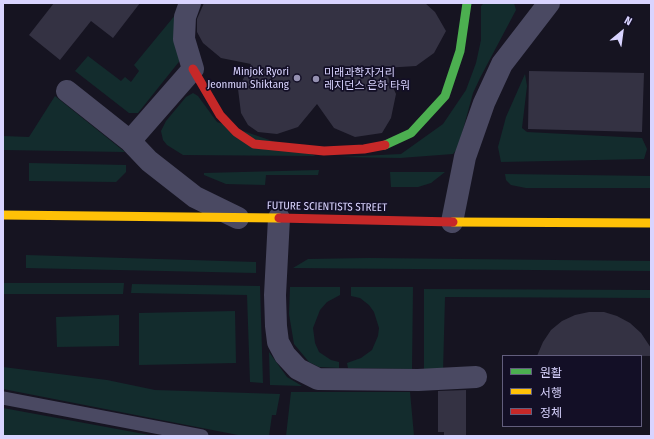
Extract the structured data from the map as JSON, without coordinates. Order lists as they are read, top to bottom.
{
  "streets": {
    "main road": ["FUTURE SCIENTISTS STREET"]
  },
  "places": ["Minjok Ryori Jeonmun Shiktang", "미래과학자거리 레지던스 은하 타워"],
  "legend": ["원활", "서행", "정체"],
  "north": "top right"
}
